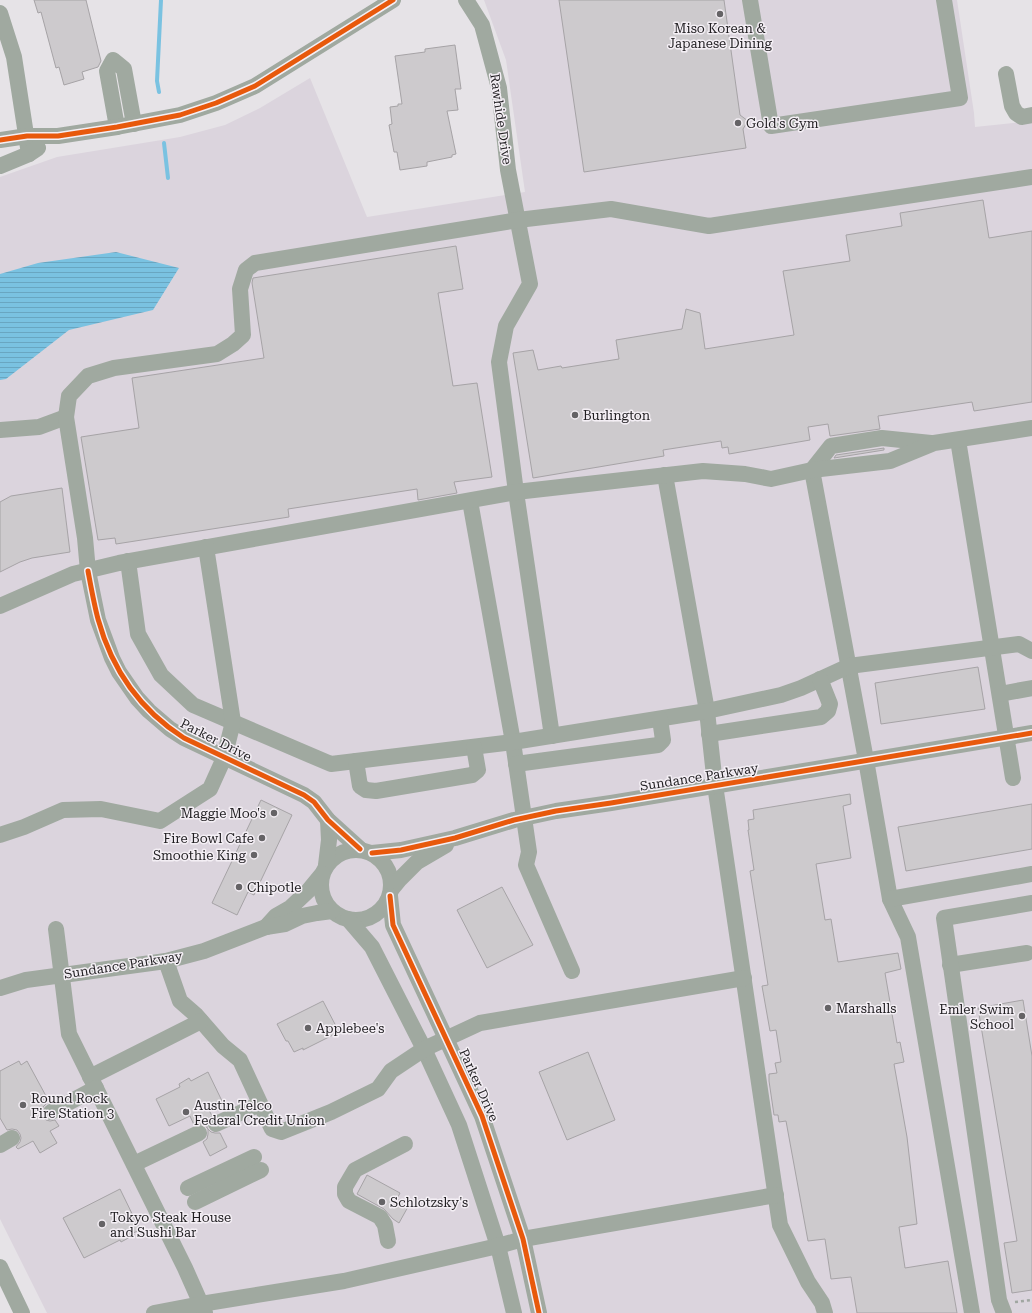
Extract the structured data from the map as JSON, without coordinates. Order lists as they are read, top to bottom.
{
  "streets": {
    "street": ["Rawhide Drive", "Parker Drive", "Sundance Parkway"]
  },
  "crossings": [
    ["Rawhide Drive", "Parker Drive"],
    ["Parker Drive", "Sundance Parkway"]
  ],
  "places": [
    "Miso Korean & Japanese Dining",
    "Gold's Gym",
    "Burlington",
    "Maggie Moo's",
    "Fire Bowl Cafe",
    "Smoothie King",
    "Chipotle",
    "Marshalls",
    "Emler Swim School",
    "Applebee's",
    "Round Rock Fire Station 3",
    "Austin Telco Federal Credit Union",
    "Schlotzsky's",
    "Tokyo Steak House and Sushi Bar"
  ]
}
